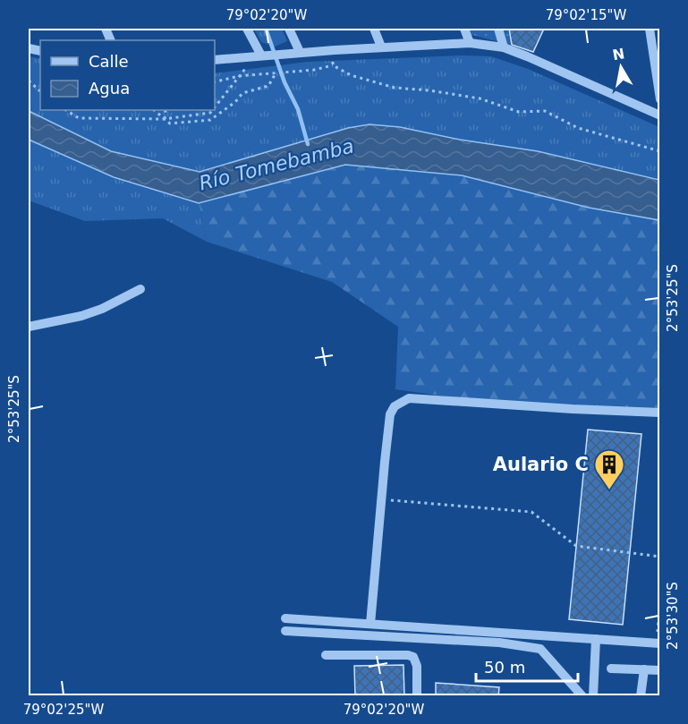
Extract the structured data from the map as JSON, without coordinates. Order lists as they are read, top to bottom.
{
  "water": ["Río Tomebamba"],
  "places": {
    "building": ["Aulario C"]
  },
  "legend": ["Calle", "Agua"],
  "scale_bar": "50 m",
  "north": "top",
  "coordinates": [
    "79°02'20\"W",
    "79°02'15\"W",
    "2°53'25\"S",
    "2°53'30\"S",
    "79°02'25\"W"
  ]
}
